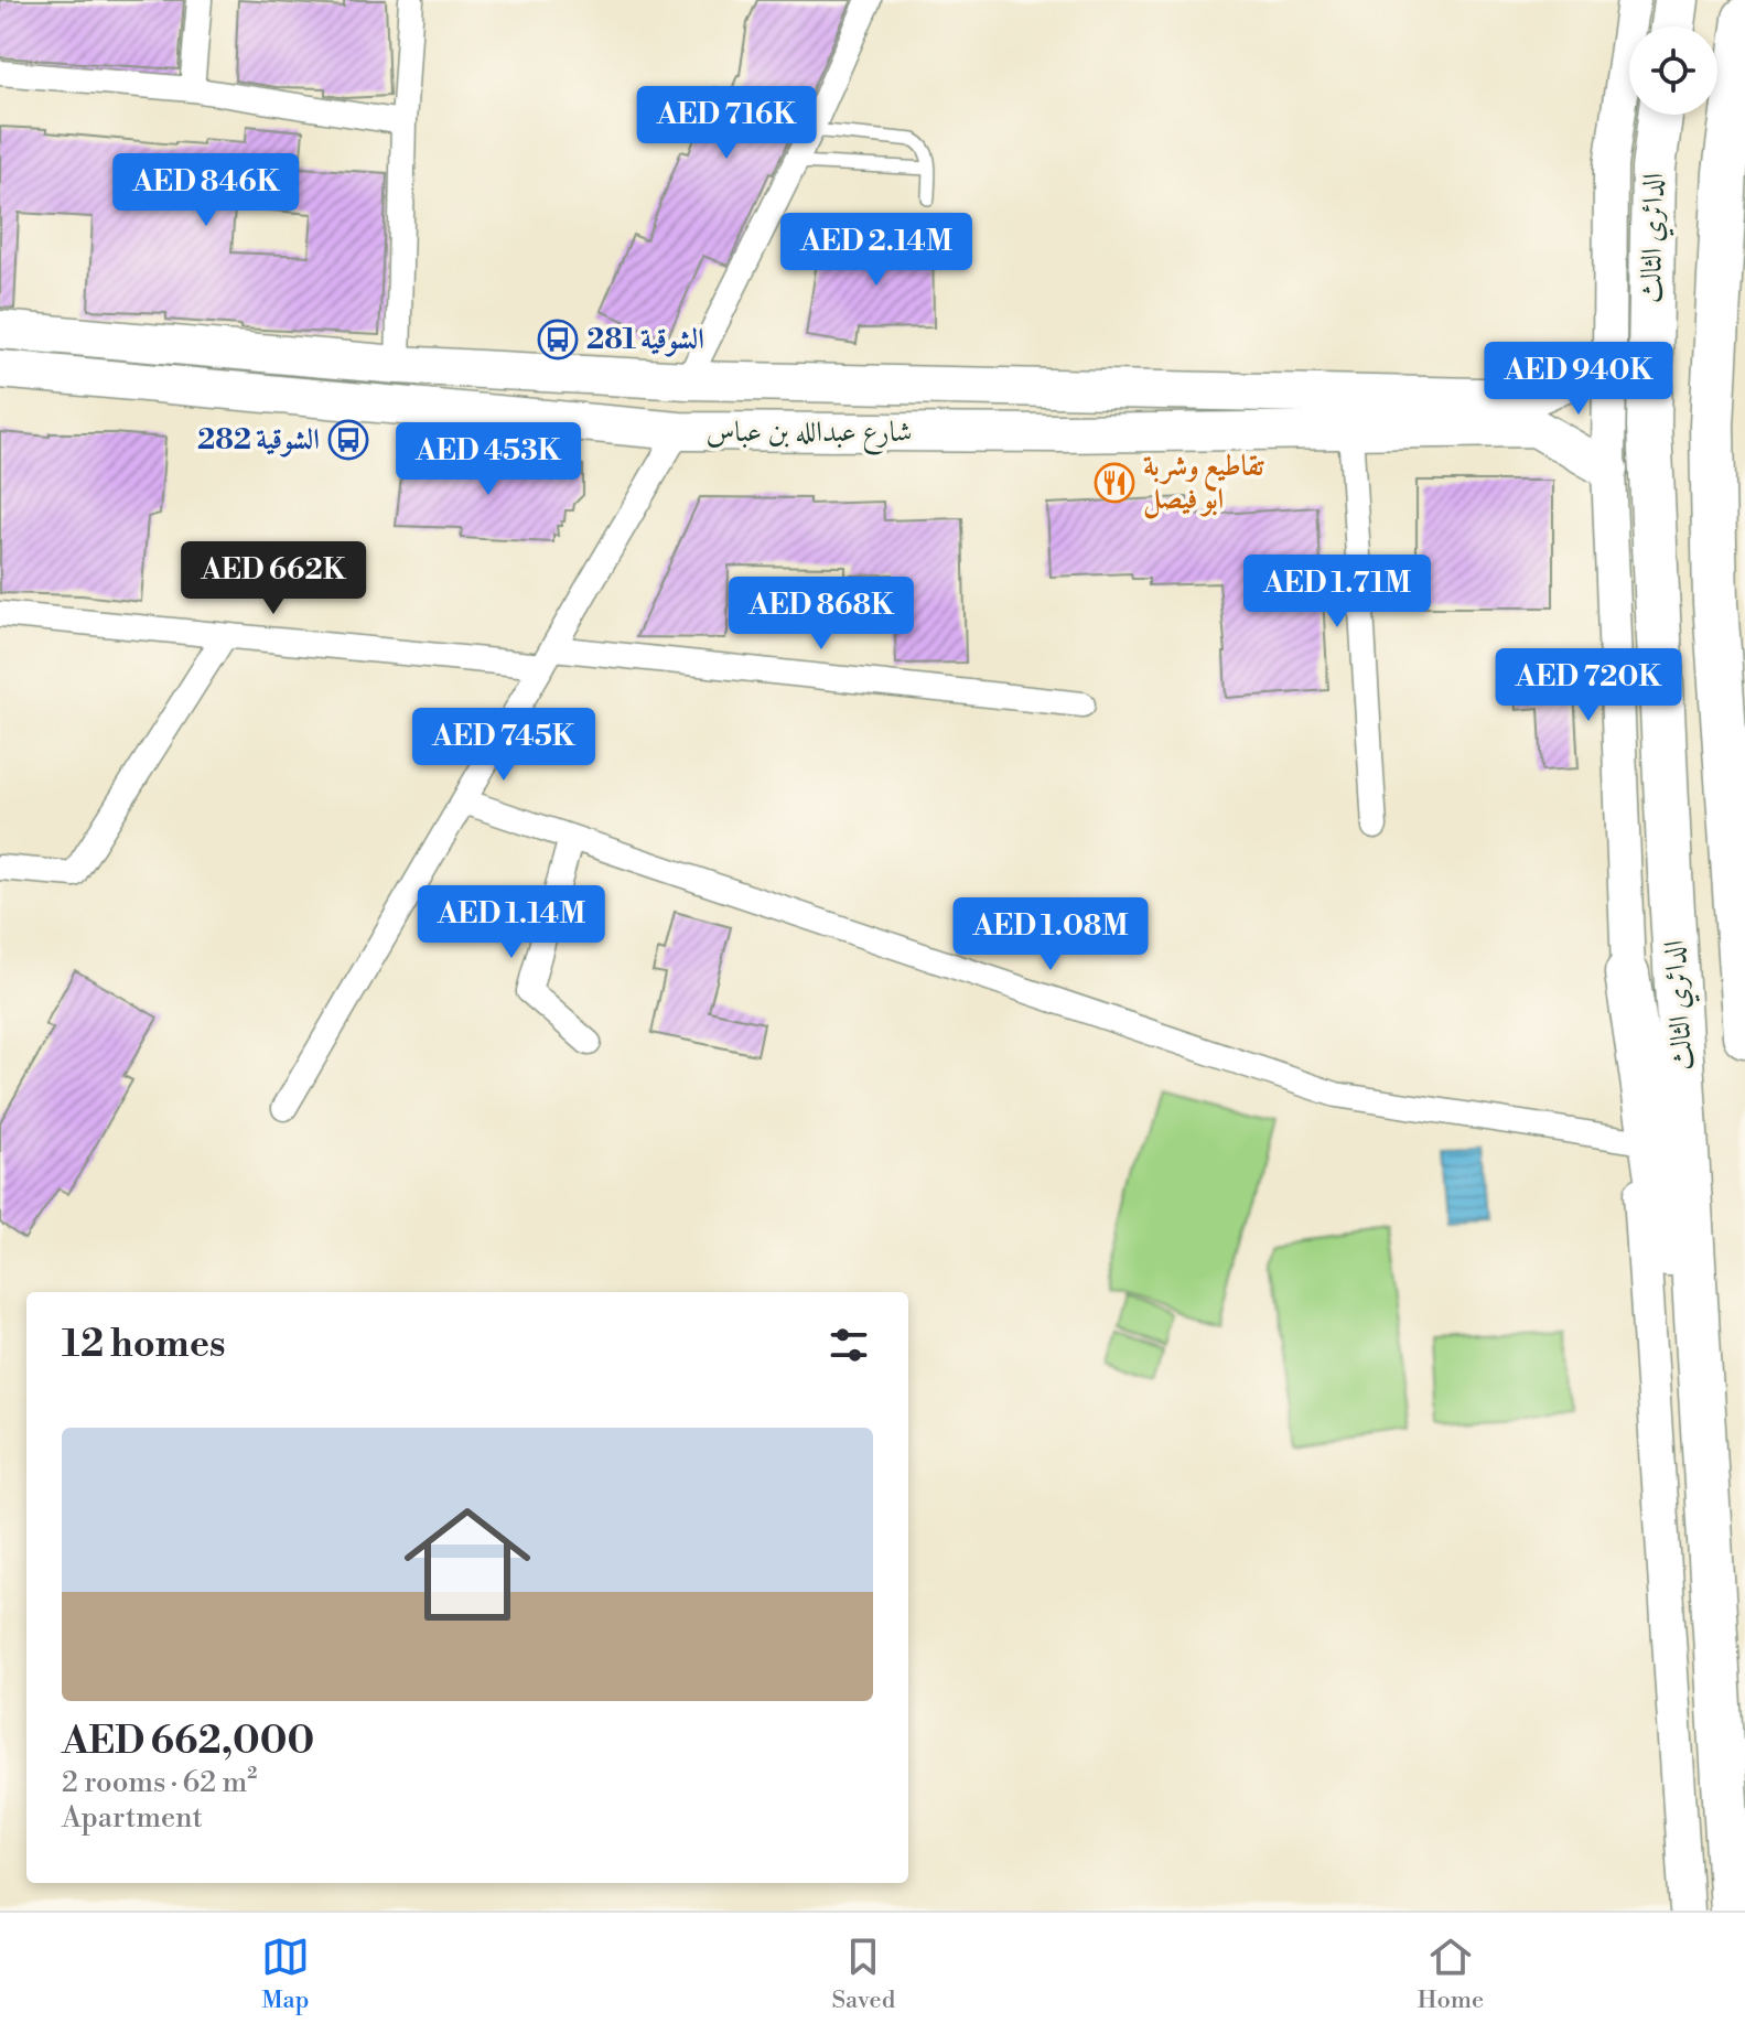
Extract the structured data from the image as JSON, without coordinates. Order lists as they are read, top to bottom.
{
  "streets": {
    "highway": ["الدائري الثالث"],
    "main road": ["شارع عبدالله بن عباس"]
  },
  "places": {
    "bus stop": ["الشوقية 281", "الشوقية 282"],
    "restaurant": ["تقاطيع وشربة ابو فيصل"]
  },
  "page": {
    "price": [
      "AED 716K",
      "AED 846K",
      "AED 2.14M",
      "AED 940K",
      "AED 453K",
      "AED 662K",
      "AED 1.71M",
      "AED 868K",
      "AED 720K",
      "AED 745K",
      "AED 1.14M",
      "AED 1.08M"
    ],
    "heading": "12 homes",
    "list": [
      {
        "name": "AED 662,000",
        "note": "2 rooms · 62 m² · Apartment"
      }
    ],
    "tabs": ["Map", "Saved", "Home"]
  }
}
